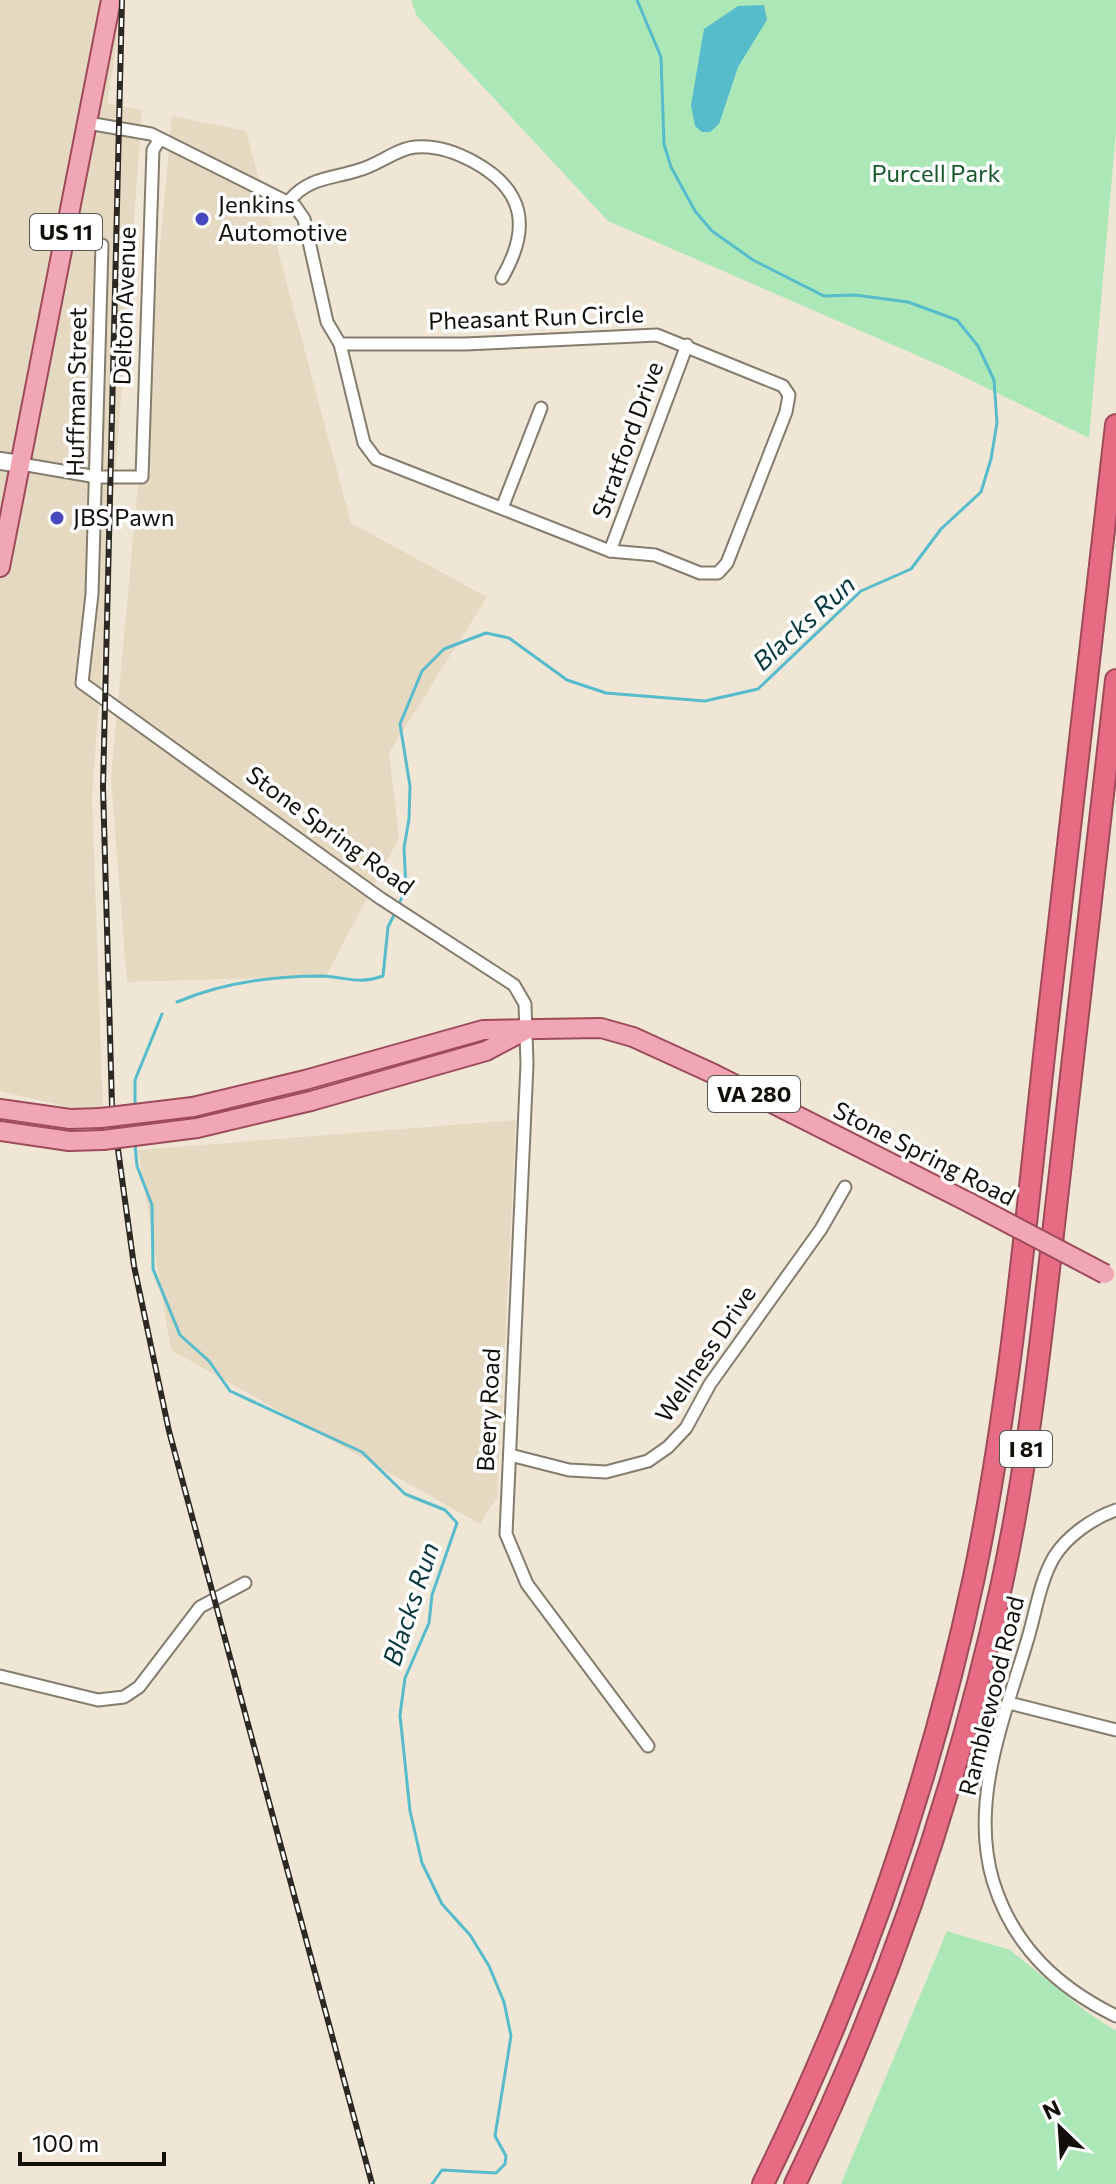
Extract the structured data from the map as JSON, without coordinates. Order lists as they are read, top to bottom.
{
  "streets": {
    "highway": ["I 81"],
    "main road": ["US 11", "Stone Spring Road", "VA 280"],
    "street": [
      "Delton Avenue",
      "Pheasant Run Circle",
      "Huffman Street",
      "Stratford Drive",
      "Wellness Drive",
      "Beery Road",
      "Ramblewood Road"
    ]
  },
  "crossings": [
    ["Delton Avenue", "Huffman Street"],
    ["Pheasant Run Circle", "Stratford Drive"],
    ["Huffman Street", "Stone Spring Road"],
    ["Stone Spring Road", "Beery Road"],
    ["Wellness Drive", "Beery Road"]
  ],
  "water": ["Blacks Run"],
  "parks": ["Purcell Park"],
  "places": ["Jenkins Automotive", "JBS Pawn"],
  "scale_bar": "100 m",
  "north": "top left"
}
